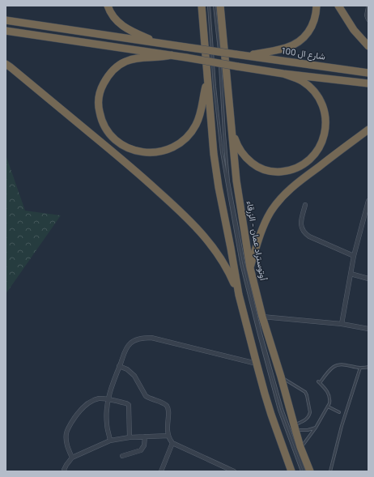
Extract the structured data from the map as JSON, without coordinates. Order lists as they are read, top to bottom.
{
  "streets": {
    "highway": ["شارع ال 100", "أوتوستراد عمان - الزرقاء"]
  }
}
